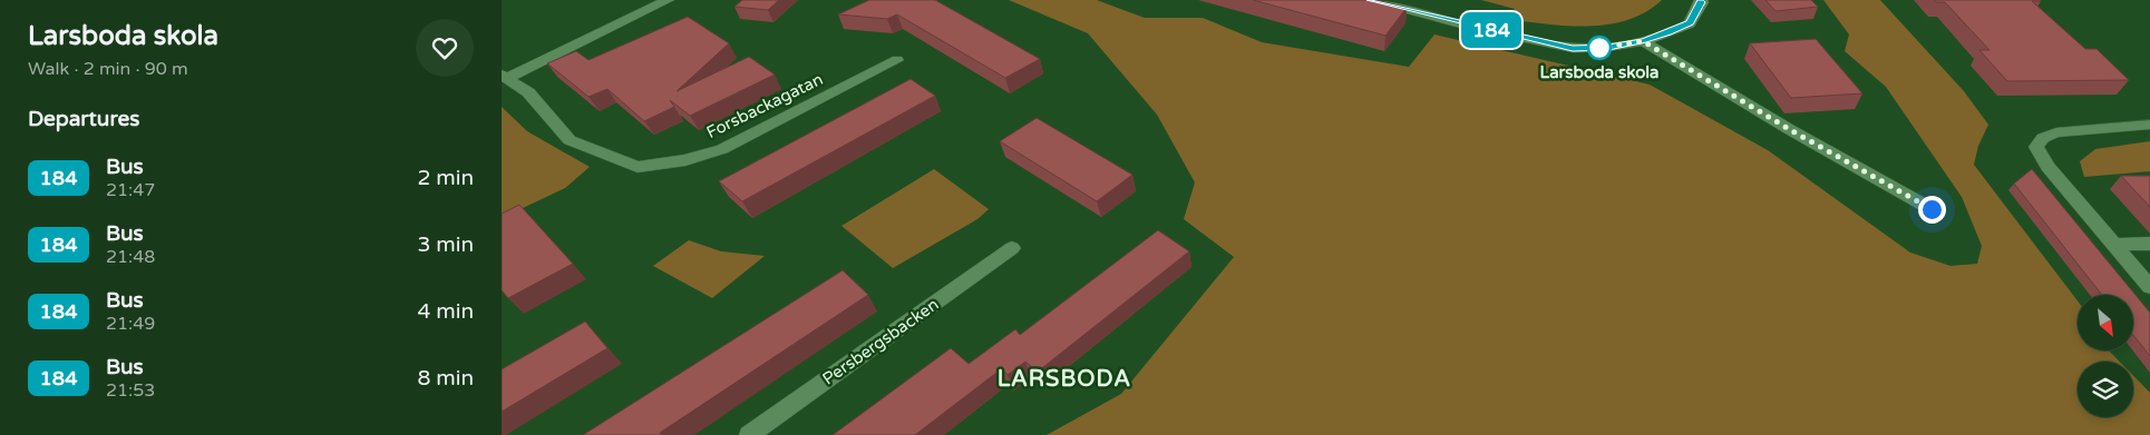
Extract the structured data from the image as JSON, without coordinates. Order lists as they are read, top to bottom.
{
  "streets": {
    "street": ["Forsbackagatan", "Persbergsbacken"]
  },
  "districts": ["LARSBODA"],
  "places": ["Larsboda skola"],
  "lines": ["bus line 184"],
  "north": "bottom right",
  "page": {
    "heading": [
      ["Larsboda skola", "Walk · 2 min · 90 m"],
      "Departures"
    ],
    "on_map": "184",
    "list": [
      {
        "mark": "184",
        "name": "Bus",
        "note": "21:47",
        "value": "2 min"
      },
      {
        "mark": "184",
        "name": "Bus",
        "note": "21:48",
        "value": "3 min"
      },
      {
        "mark": "184",
        "name": "Bus",
        "note": "21:49",
        "value": "4 min"
      },
      {
        "mark": "184",
        "name": "Bus",
        "note": "21:53",
        "value": "8 min"
      }
    ]
  }
}
